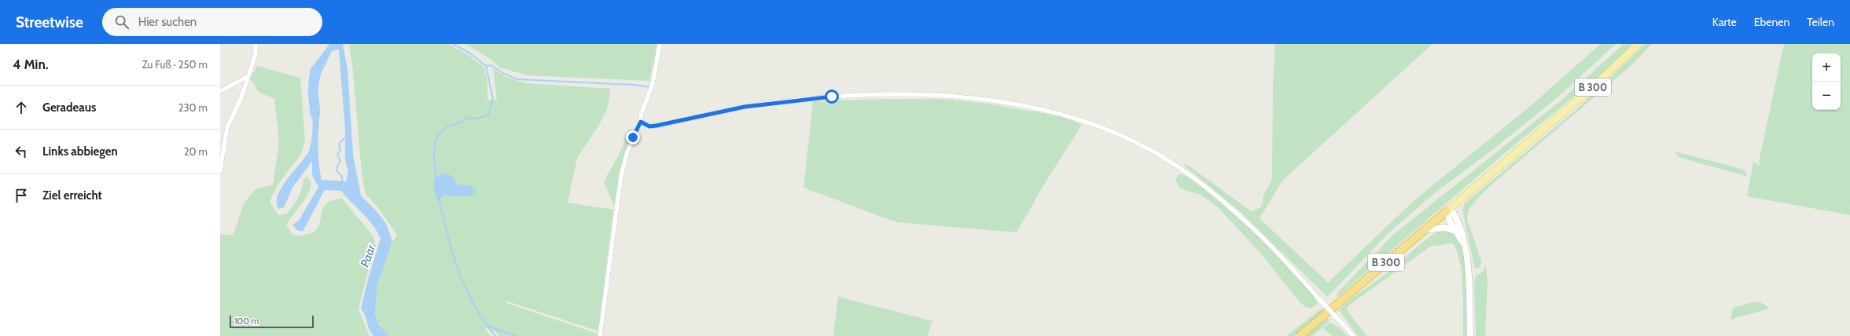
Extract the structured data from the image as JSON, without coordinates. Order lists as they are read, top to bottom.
{
  "streets": {
    "highway": ["B 300"]
  },
  "water": ["Paar"],
  "scale_bar": "100 m",
  "page": {
    "header": "Streetwise",
    "search": "Hier suchen",
    "nav": ["Karte", "Ebenen", "Teilen"],
    "heading": ["4 Min.", "Zu Fuß · 250 m"],
    "map_buttons": ["+", "−"],
    "list": [
      ["Geradeaus", "230 m"],
      ["Links abbiegen", "20 m"],
      "Ziel erreicht"
    ],
    "scale": "100 m"
  }
}
